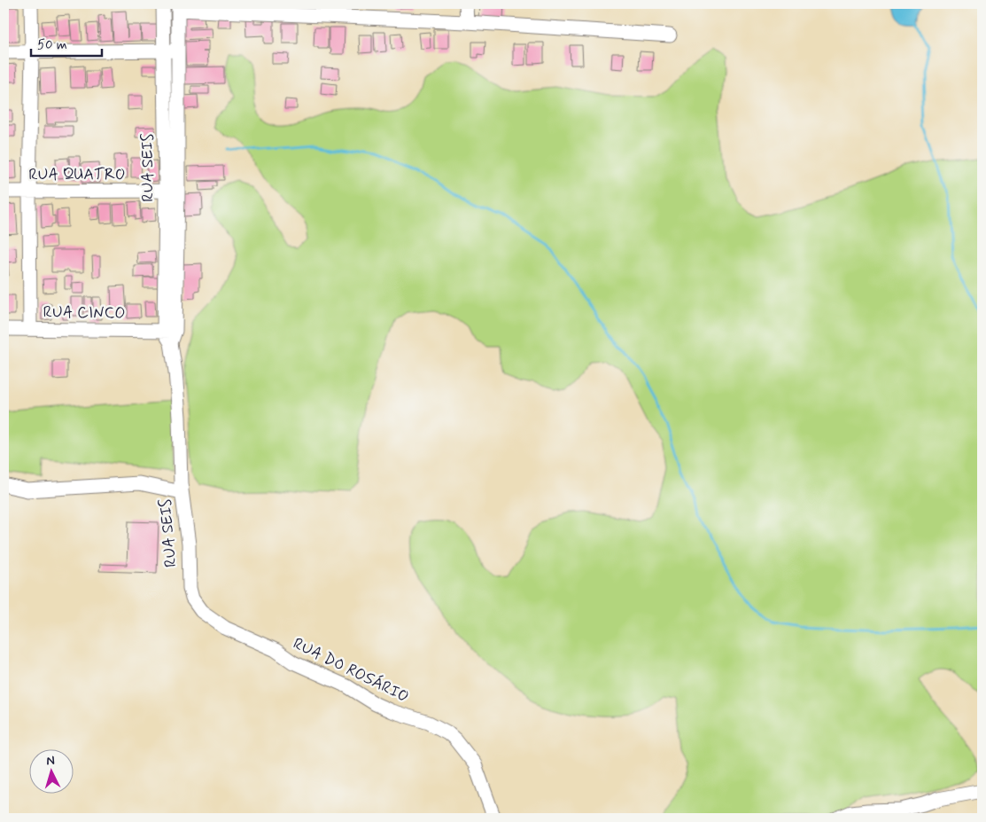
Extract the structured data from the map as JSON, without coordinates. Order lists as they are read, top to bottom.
{
  "streets": {
    "street": [
      "RUA SEIS",
      "RUA QUATRO",
      "RUA CINCO",
      "RUA DO ROSÁRIO"
    ]
  },
  "crossings": [
    ["RUA SEIS", "RUA QUATRO"],
    ["RUA SEIS", "RUA CINCO"],
    ["RUA SEIS", "RUA DO ROSÁRIO"]
  ],
  "scale_bar": "50 m",
  "north": "top"
}
